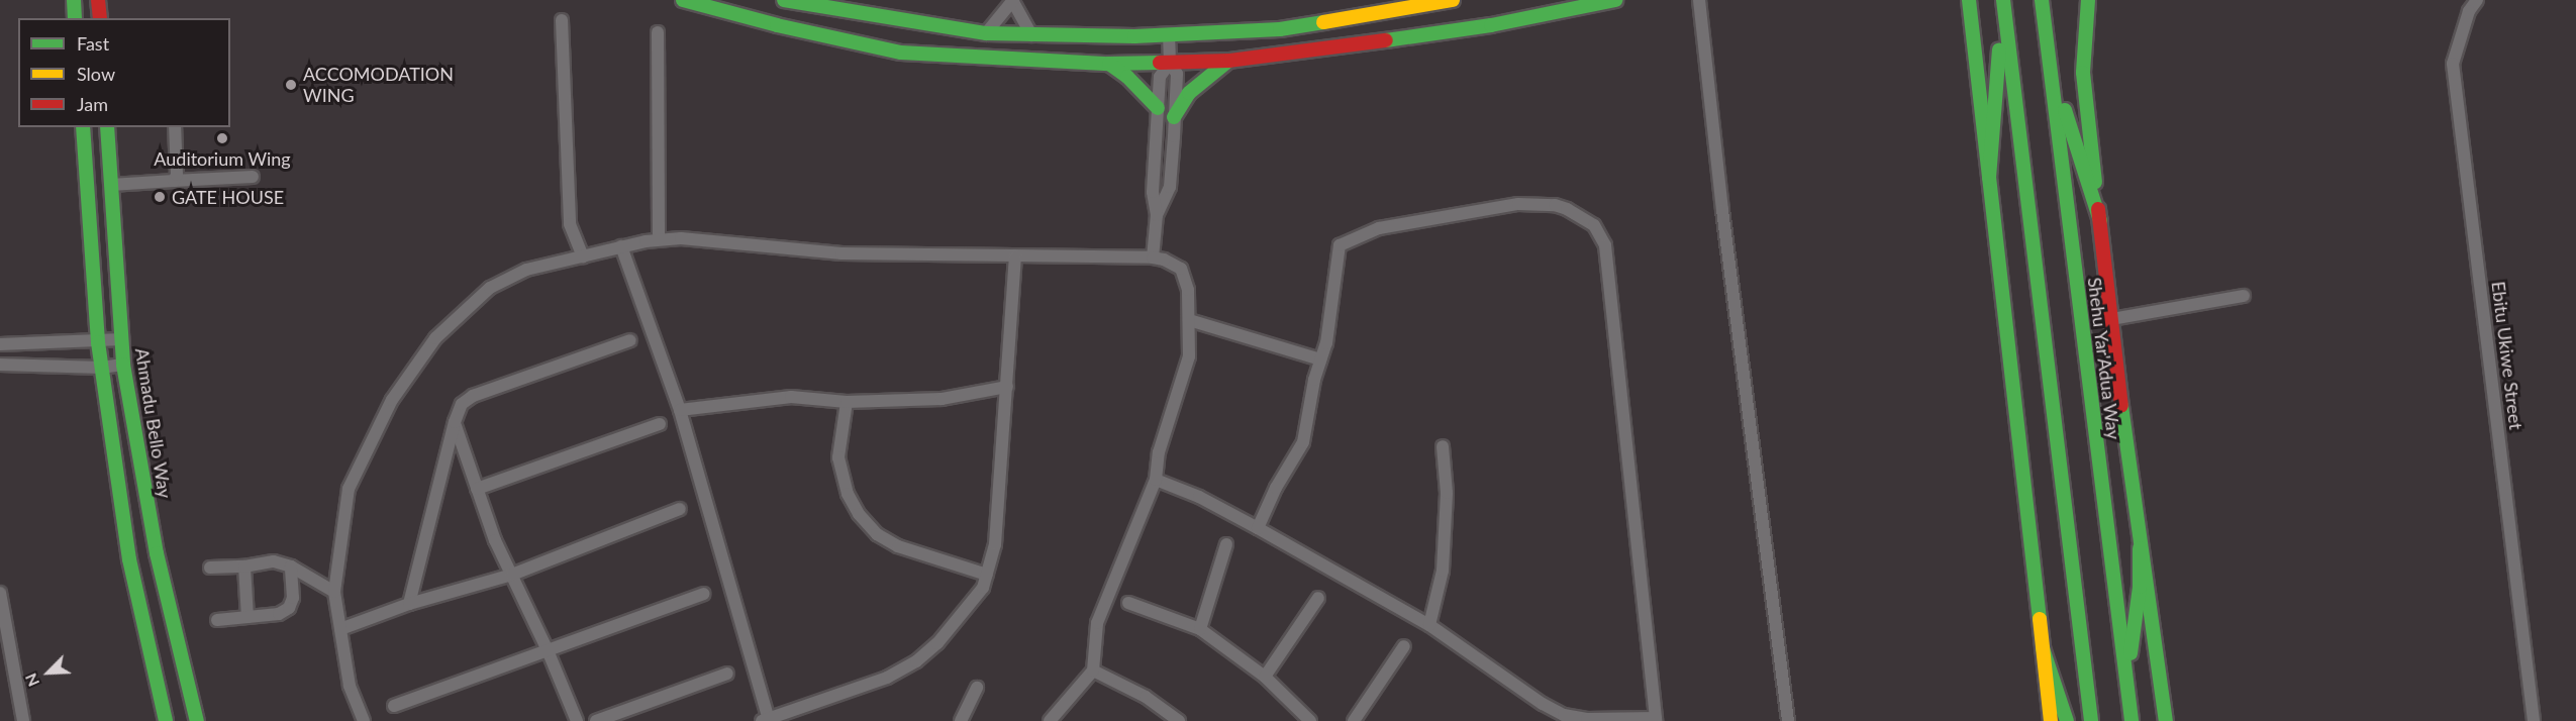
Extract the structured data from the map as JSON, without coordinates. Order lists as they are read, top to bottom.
{
  "streets": {
    "main road": ["Shehu Yar'Adua Way", "Ahmadu Bello Way"],
    "street": ["Ebitu Ukiwe Street"]
  },
  "places": ["ACCOMODATION WING", "Auditorium Wing", "GATE HOUSE"],
  "legend": ["Fast", "Slow", "Jam"],
  "north": "bottom left"
}
